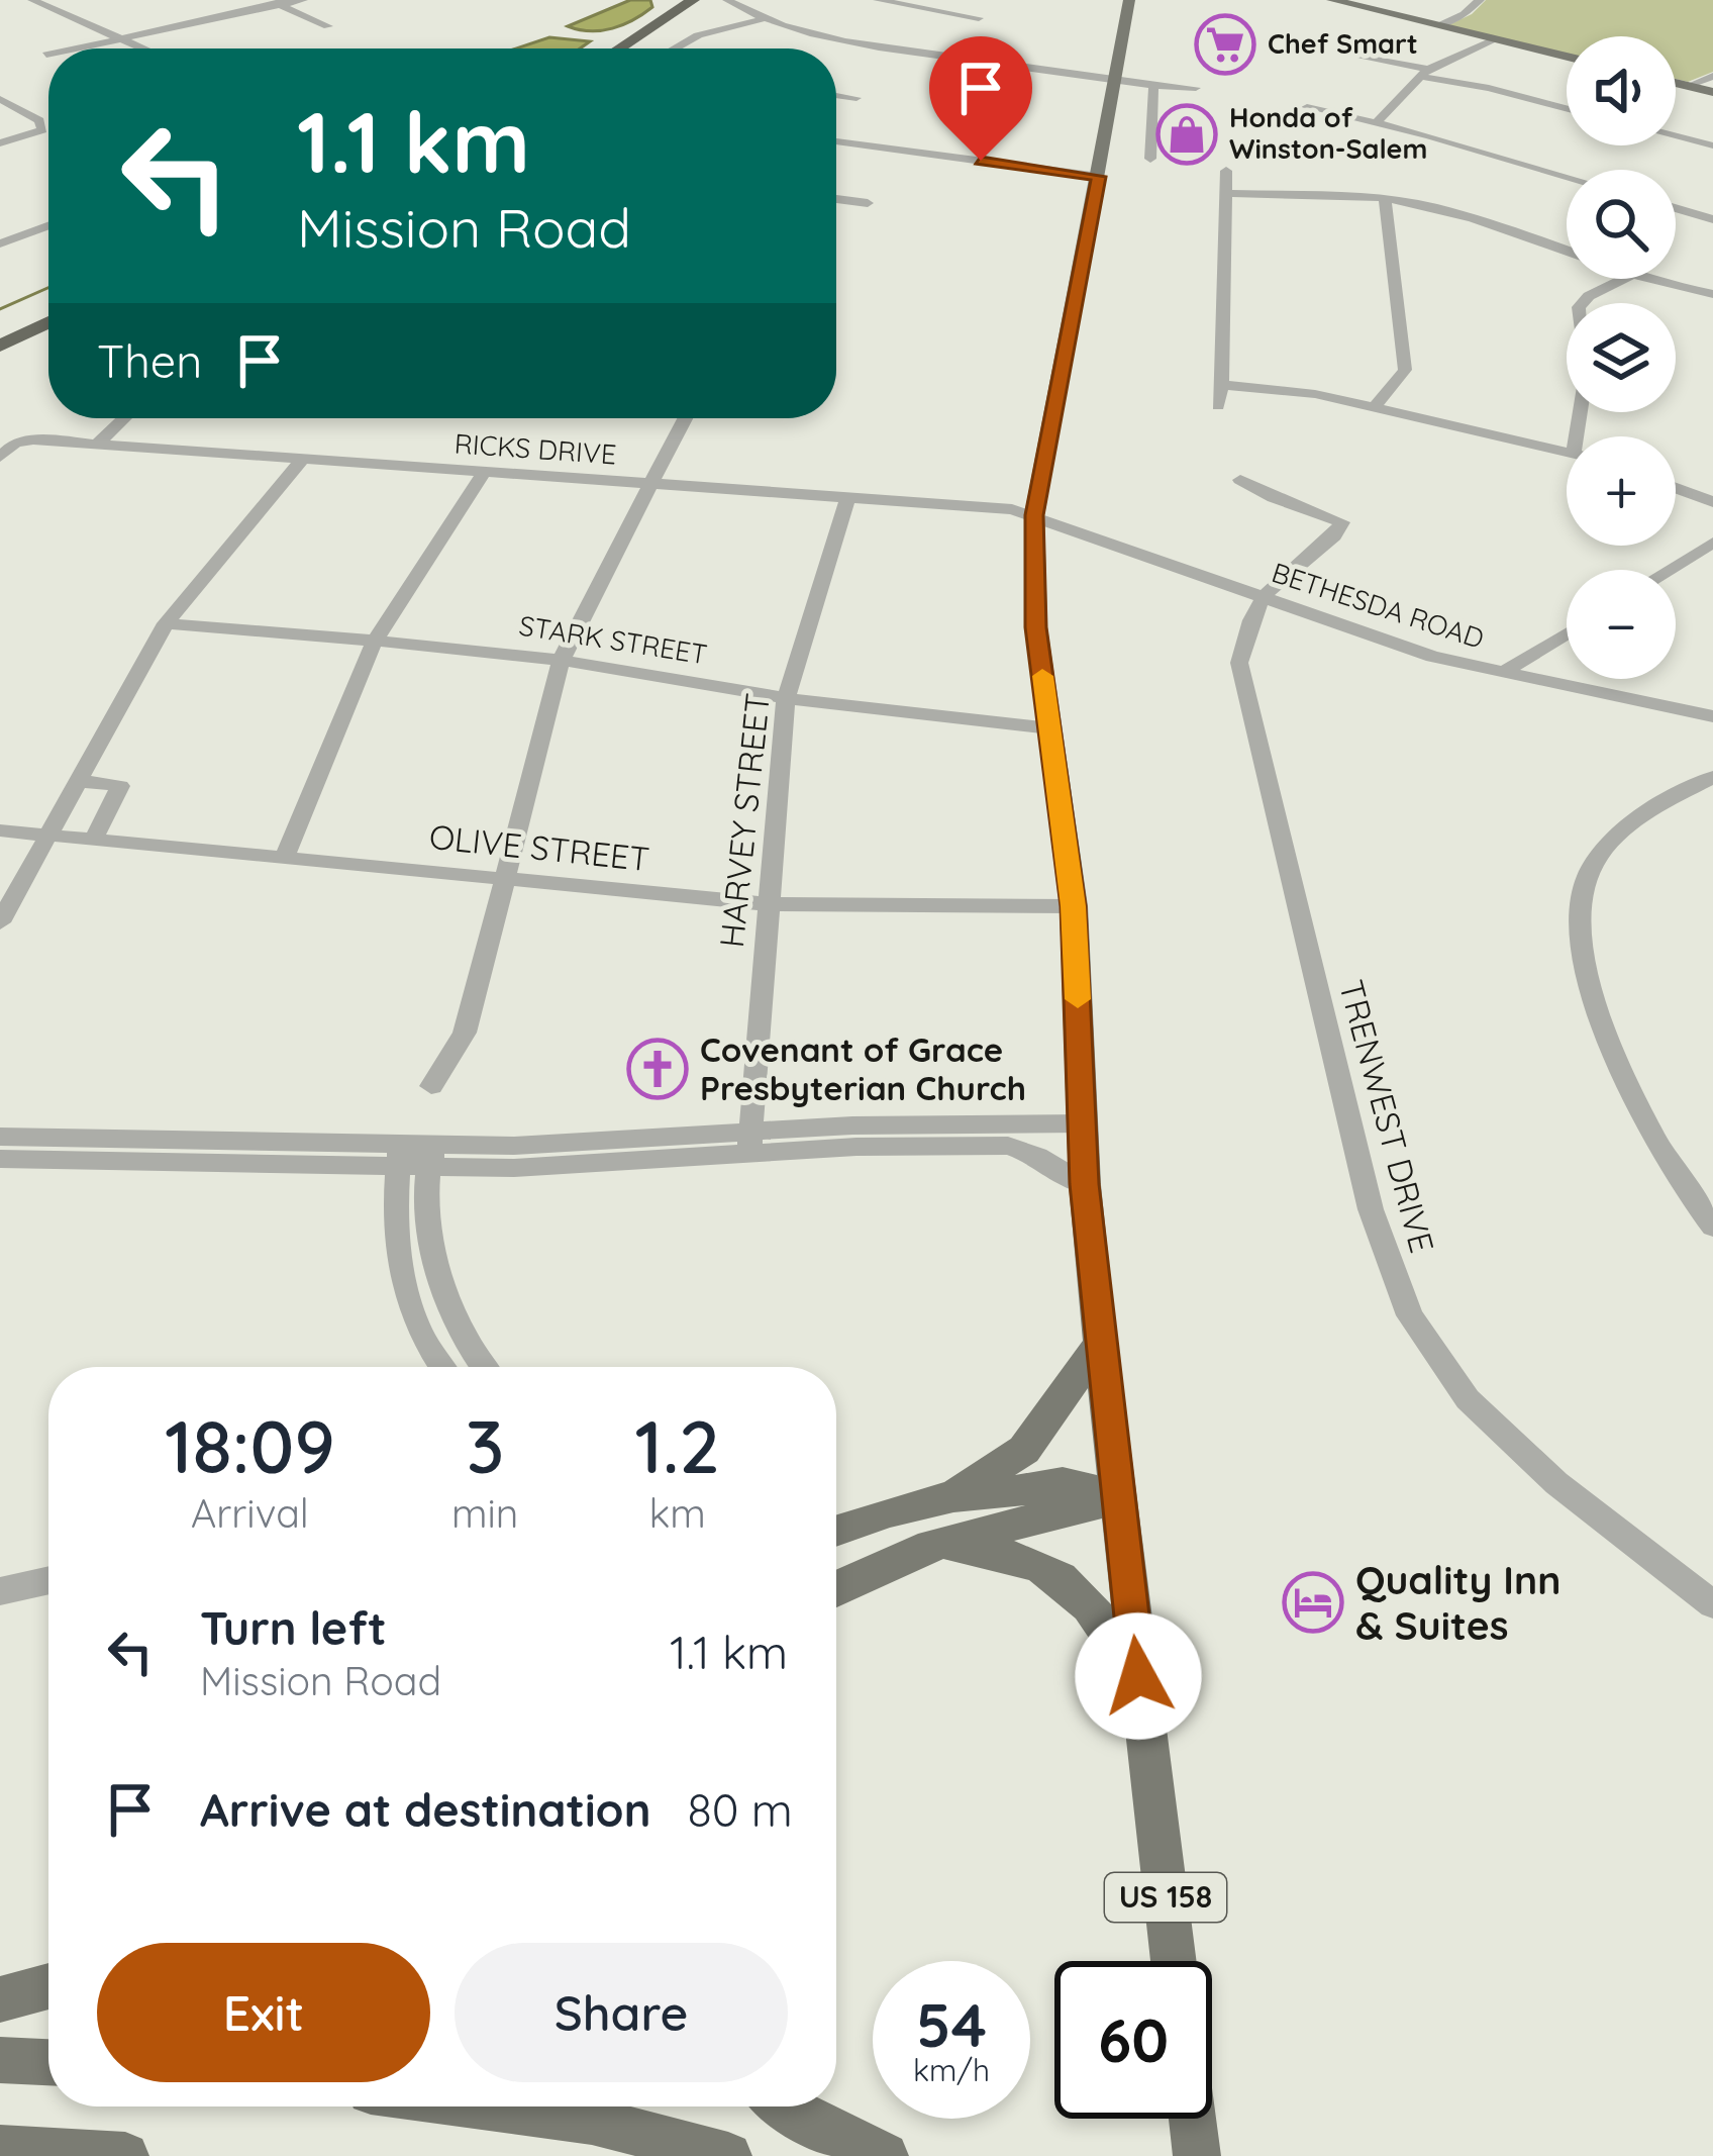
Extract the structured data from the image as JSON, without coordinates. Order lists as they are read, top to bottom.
{
  "streets": {
    "main road": ["US 158"],
    "street": [
      "RICKS DRIVE",
      "BETHESDA ROAD",
      "STARK STREET",
      "HARVEY STREET",
      "OLIVE STREET",
      "TRENWEST DRIVE"
    ]
  },
  "crossings": [
    ["RICKS DRIVE", "BETHESDA ROAD"],
    ["RICKS DRIVE", "HARVEY STREET"],
    ["RICKS DRIVE", "US 158"],
    ["BETHESDA ROAD", "TRENWEST DRIVE"],
    ["BETHESDA ROAD", "US 158"],
    ["STARK STREET", "HARVEY STREET"],
    ["STARK STREET", "US 158"],
    ["HARVEY STREET", "OLIVE STREET"],
    ["OLIVE STREET", "US 158"]
  ],
  "places": {
    "supermarket": ["Chef Smart"],
    "shop": ["Honda of Winston-Salem"],
    "church": ["Covenant of Grace Presbyterian Church"],
    "hotel": ["Quality Inn & Suites"]
  },
  "page": {
    "map_buttons": ["+", "−"],
    "turn": ["1.1 km", "Mission Road"],
    "then": "Then",
    "eta": [
      "18:09",
      "Arrival",
      "3",
      "min",
      "1.2",
      "km"
    ],
    "list": [
      {
        "name": "Turn left",
        "note": "Mission Road",
        "value": "1.1 km"
      },
      {
        "name": "Arrive at destination",
        "value": "80 m"
      }
    ],
    "buttons": ["Exit", "Share"],
    "speed": "54 km/h",
    "limit": "60"
  }
}
